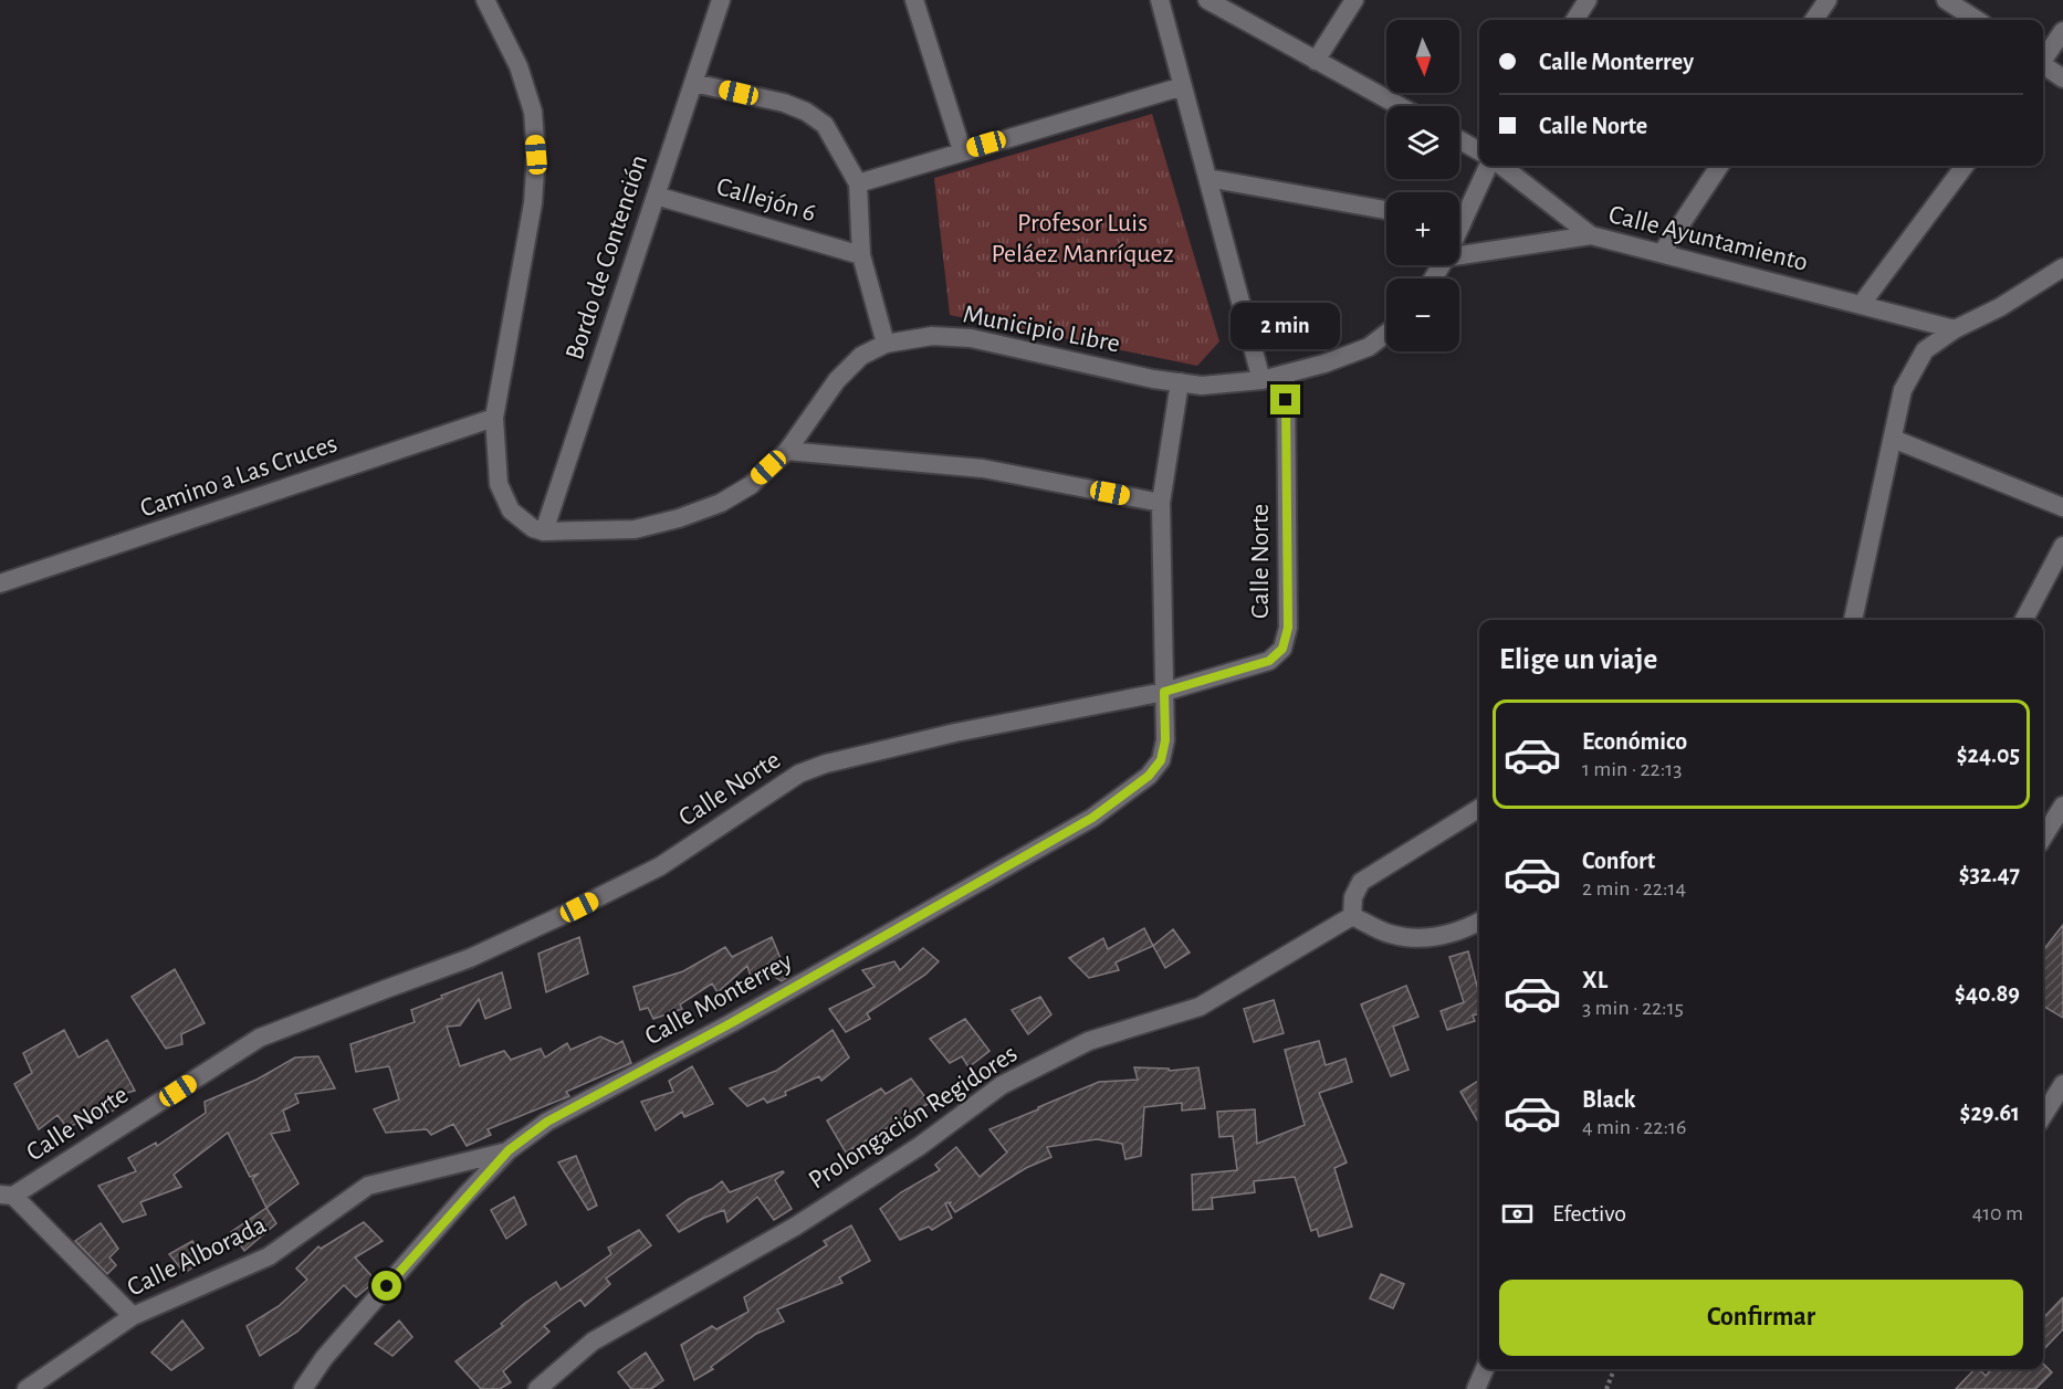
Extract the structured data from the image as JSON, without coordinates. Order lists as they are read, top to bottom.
{
  "streets": {
    "street": [
      "Callejón 6",
      "Calle Ayuntamiento",
      "Bordo de Contención",
      "Municipio Libre",
      "Camino a Las Cruces",
      "Calle Norte",
      "Calle Monterrey",
      "Prolongación Regidores",
      "Calle Alborada"
    ]
  },
  "crossings": [
    ["Callejón 6", "Bordo de Contención"],
    ["Bordo de Contención", "Municipio Libre"],
    ["Municipio Libre", "Calle Norte"],
    ["Municipio Libre", "Calle Monterrey"],
    ["Calle Norte", "Calle Monterrey"],
    ["Calle Monterrey", "Calle Alborada"]
  ],
  "parks": ["Profesor Luis Peláez Manríquez"],
  "north": "bottom",
  "page": {
    "map_buttons": ["+", "−"],
    "banner": ["Calle Monterrey", "Calle Norte"],
    "bubble": "2 min",
    "heading": "Elige un viaje",
    "list": [
      {
        "name": "Económico",
        "note": "1 min · 22:13",
        "value": "$24.05"
      },
      {
        "name": "Confort",
        "note": "2 min · 22:14",
        "value": "$32.47"
      },
      {
        "name": "XL",
        "note": "3 min · 22:15",
        "value": "$40.89"
      },
      {
        "name": "Black",
        "note": "4 min · 22:16",
        "value": "$29.61"
      }
    ],
    "pay": ["Efectivo", "410 m"],
    "buttons": "Confirmar"
  }
}
